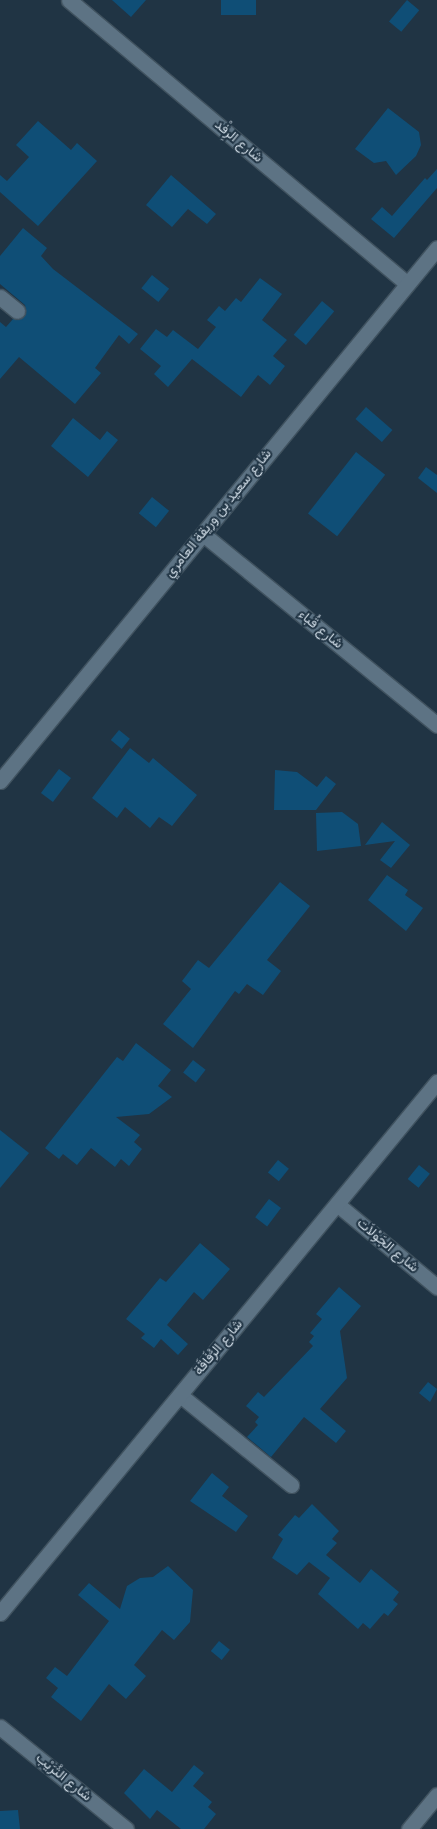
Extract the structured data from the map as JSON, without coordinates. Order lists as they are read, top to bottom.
{
  "streets": {
    "street": [
      "شارع الرِفْد",
      "شارع سعيد بن وريقة العامري",
      "شارع قُباء",
      "شارع الجَوْلاَت",
      "شارع الرُّفَاقَة",
      "شارع الثُرَيْب"
    ]
  },
  "crossings": [
    ["شارع الرِفْد", "شارع سعيد بن وريقة العامري"],
    ["شارع سعيد بن وريقة العامري", "شارع قُباء"],
    ["شارع الجَوْلاَت", "شارع الرُّفَاقَة"]
  ]
}
